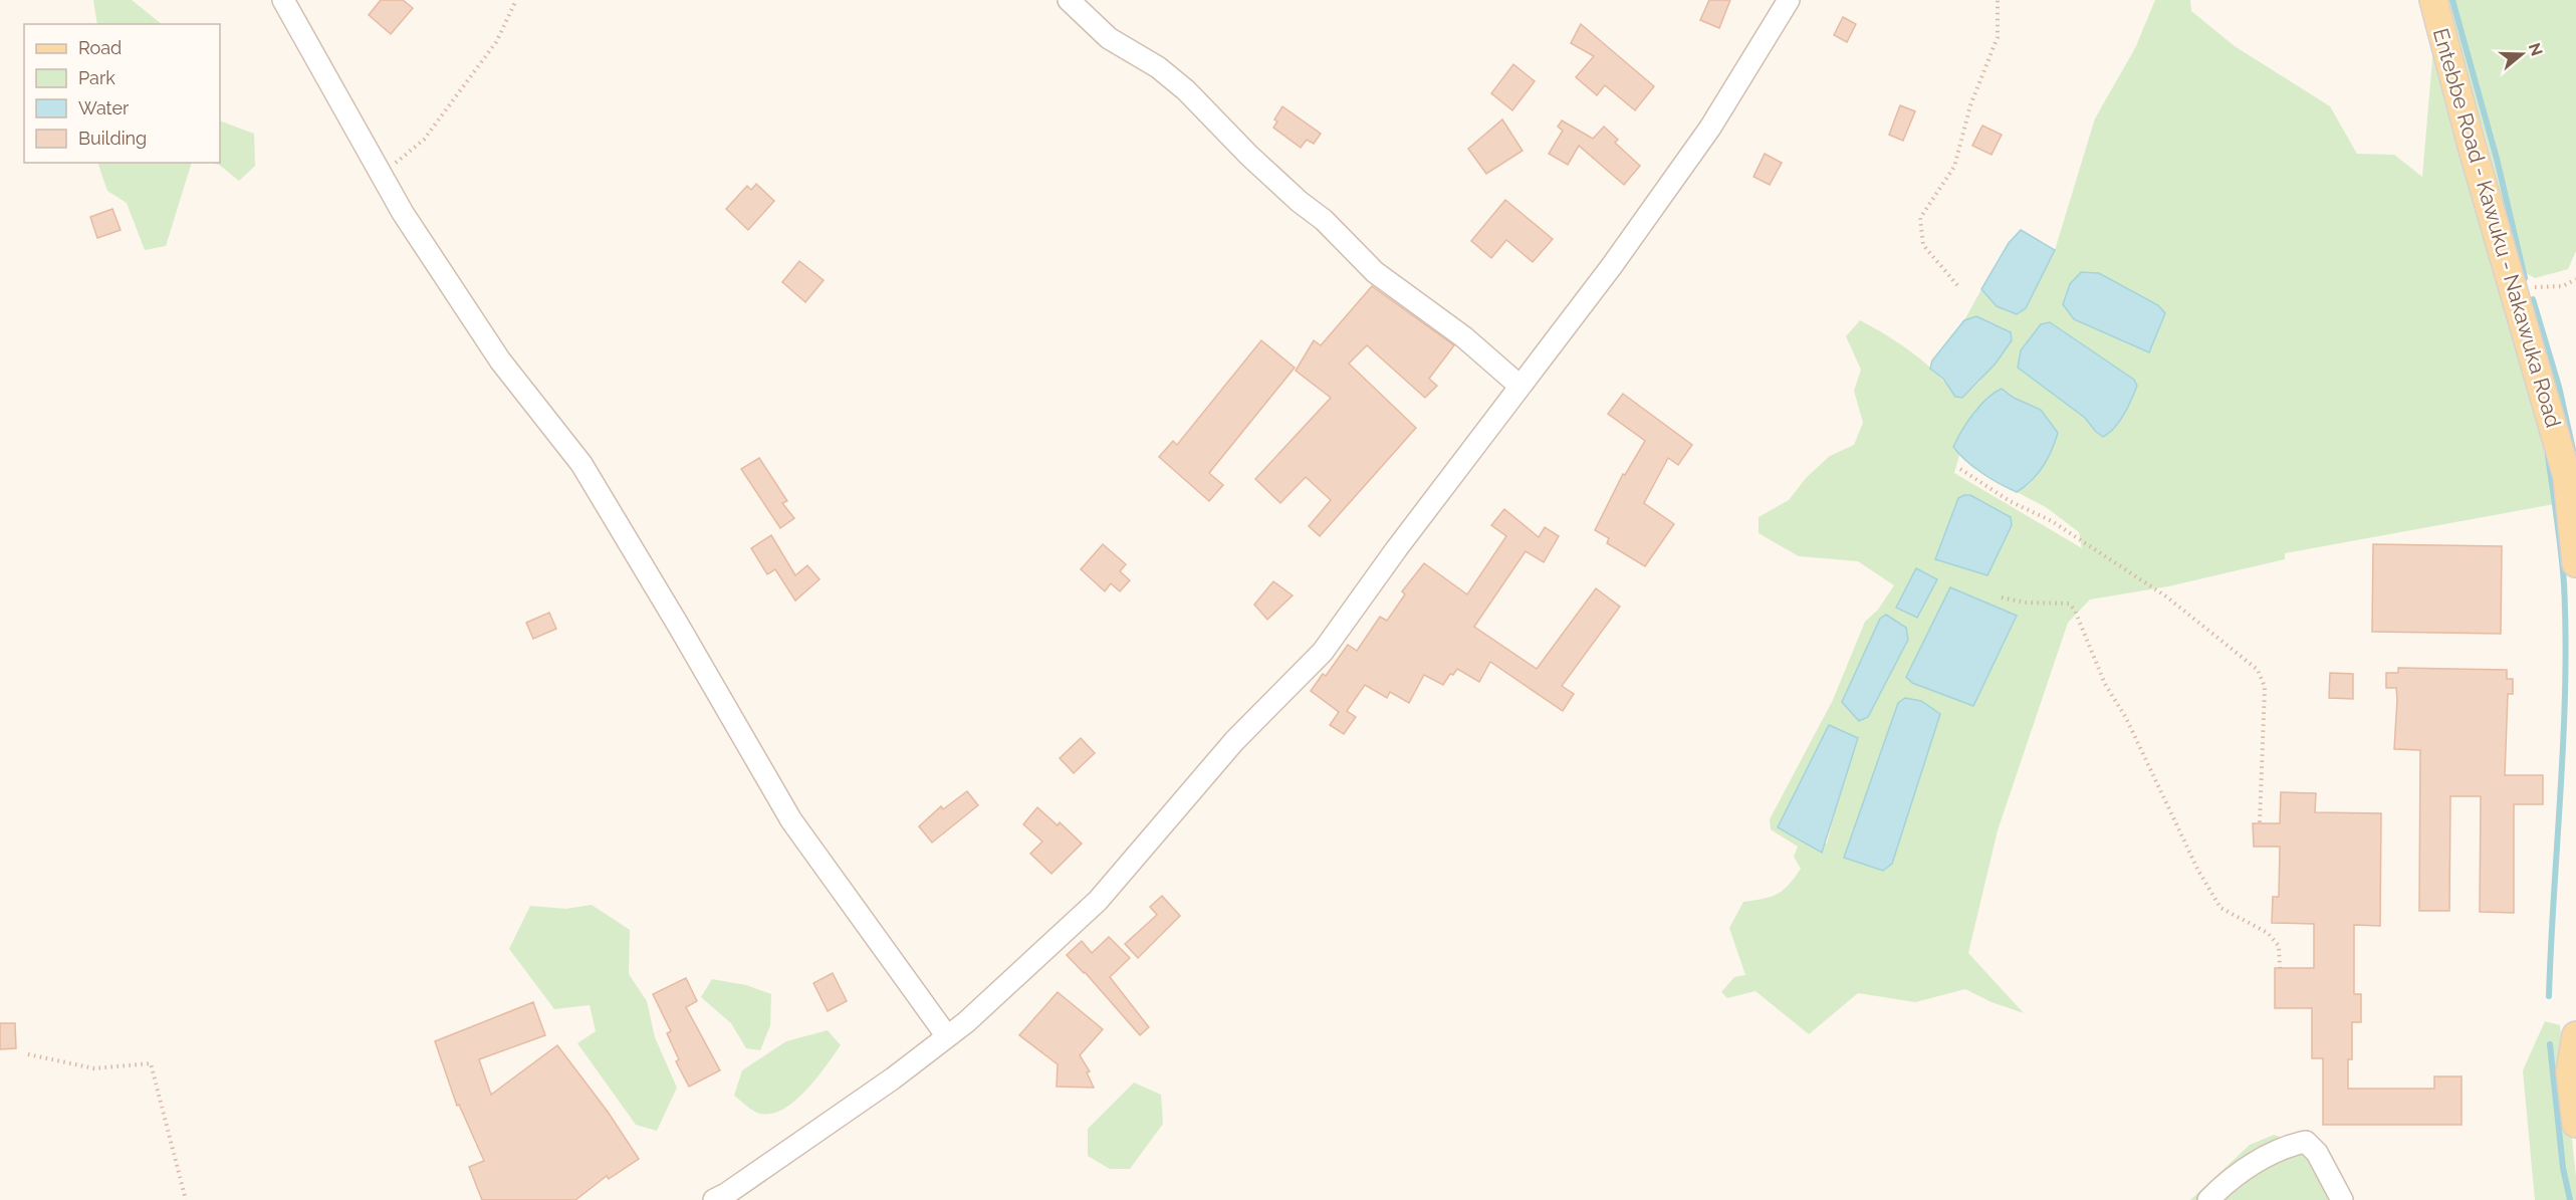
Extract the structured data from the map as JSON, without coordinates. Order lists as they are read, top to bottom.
{
  "streets": {
    "main road": ["Entebbe Road - Kawuku - Nakawuka Road"]
  },
  "legend": [
    "Road",
    "Park",
    "Water",
    "Building"
  ],
  "north": "right"
}
